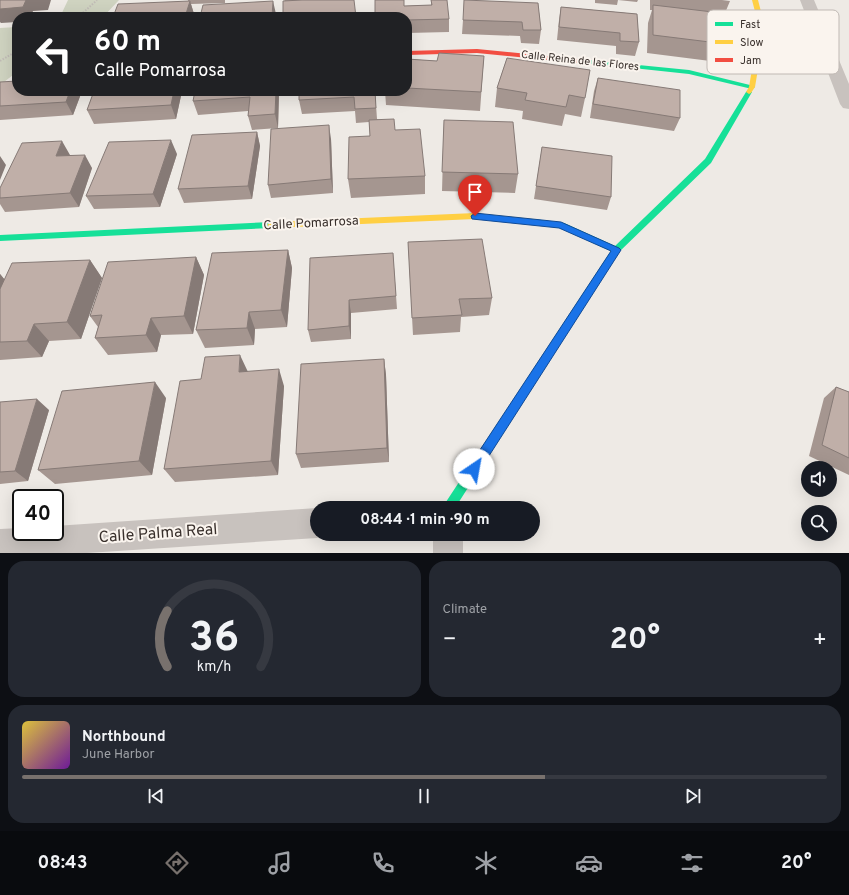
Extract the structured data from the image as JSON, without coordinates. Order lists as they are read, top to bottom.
{
  "streets": {
    "street": ["Calle Reina de las Flores", "Calle Pomarrosa", "Calle Palma Real"]
  },
  "legend": ["Fast", "Slow", "Jam"],
  "page": {
    "turn": ["60 m", "Calle Pomarrosa"],
    "limit": "40",
    "trip": "08:44 · 1 min · 90 m",
    "tile": "Climate",
    "heat": ["−", "20°", "+"],
    "song": ["Northbound", "June Harbor"],
    "tabs": ["08:43", "20°"],
    "gauge": ["36", "km/h"]
  }
}
